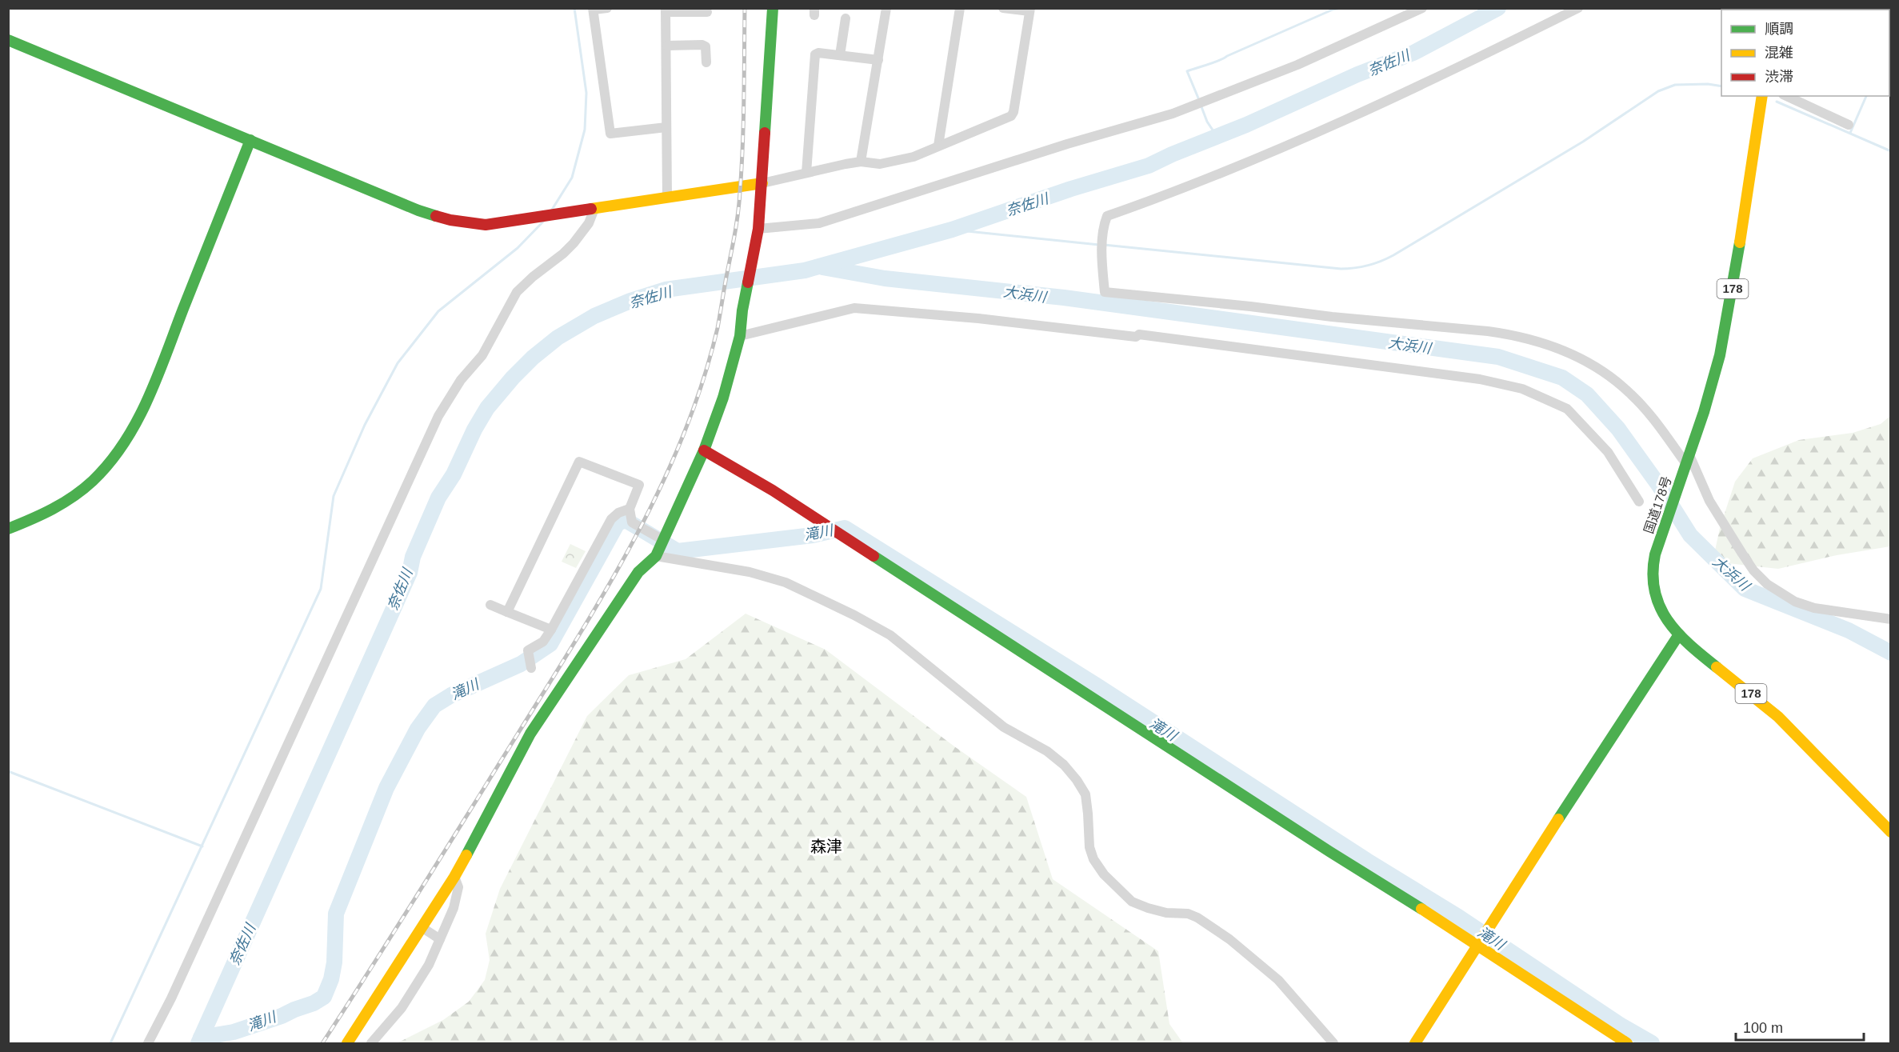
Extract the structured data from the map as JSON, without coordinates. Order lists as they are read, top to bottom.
{
  "streets": {
    "main road": ["178", "国道178号"]
  },
  "districts": ["森津"],
  "water": ["奈佐川", "大浜川", "滝川"],
  "legend": ["順調", "混雑", "渋滞"],
  "scale_bar": "100 m"
}
